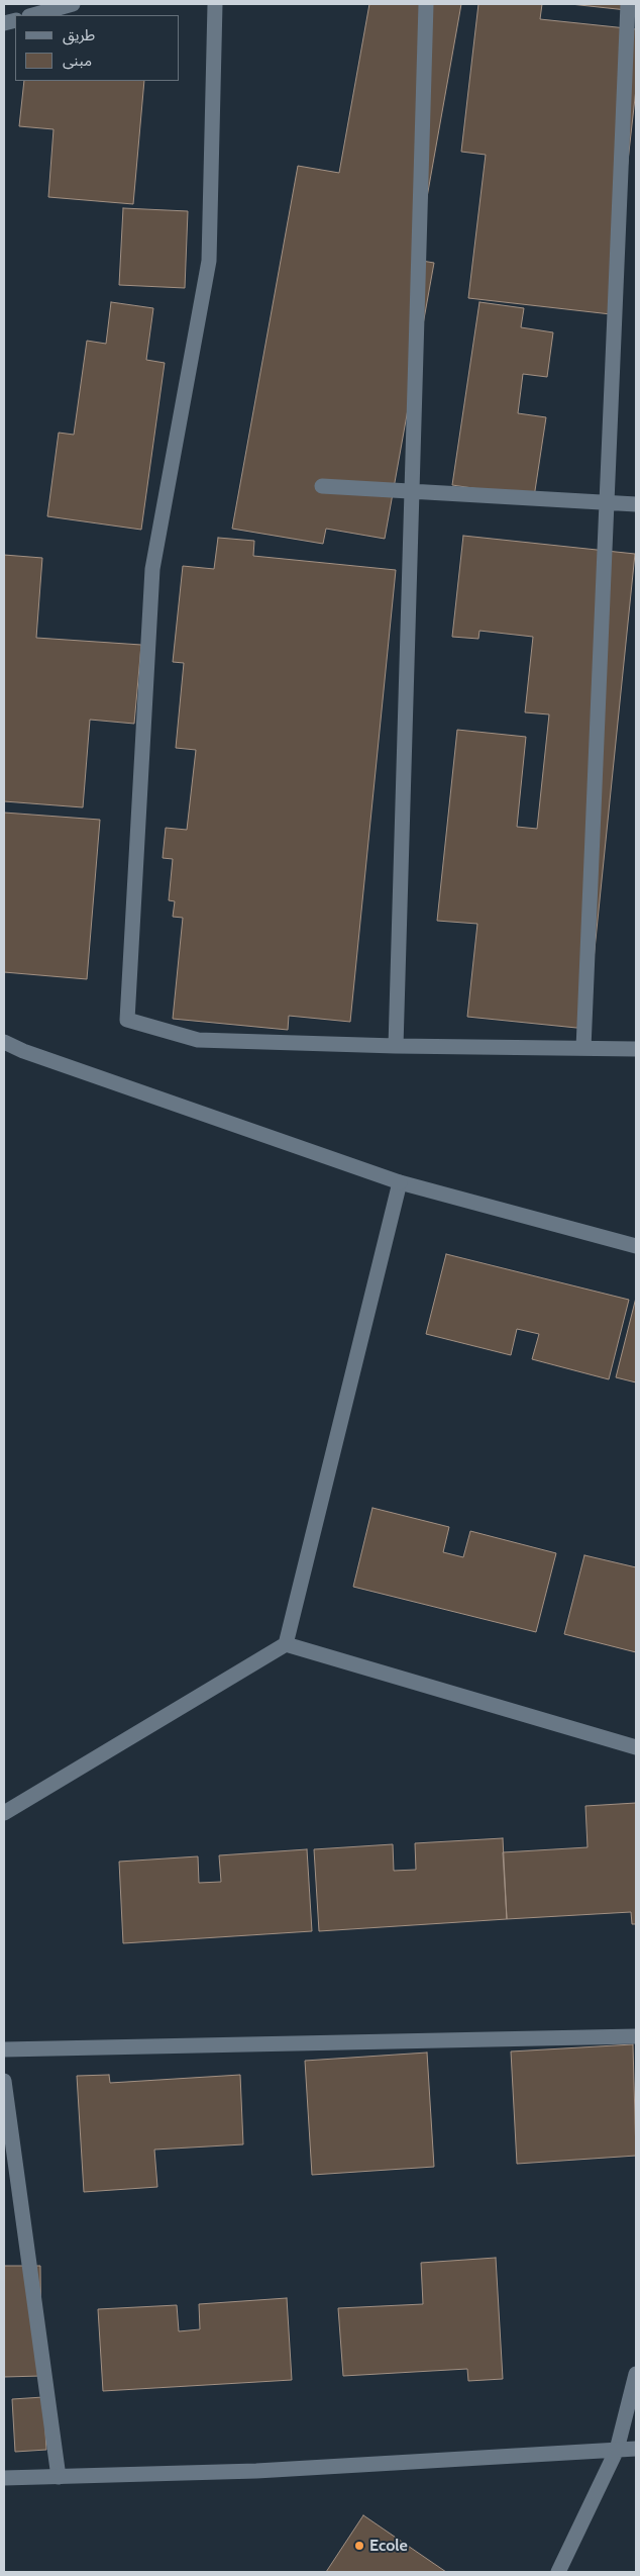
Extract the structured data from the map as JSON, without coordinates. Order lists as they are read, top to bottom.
{
  "places": ["Ecole"],
  "legend": ["طريق", "مبنى"]
}
